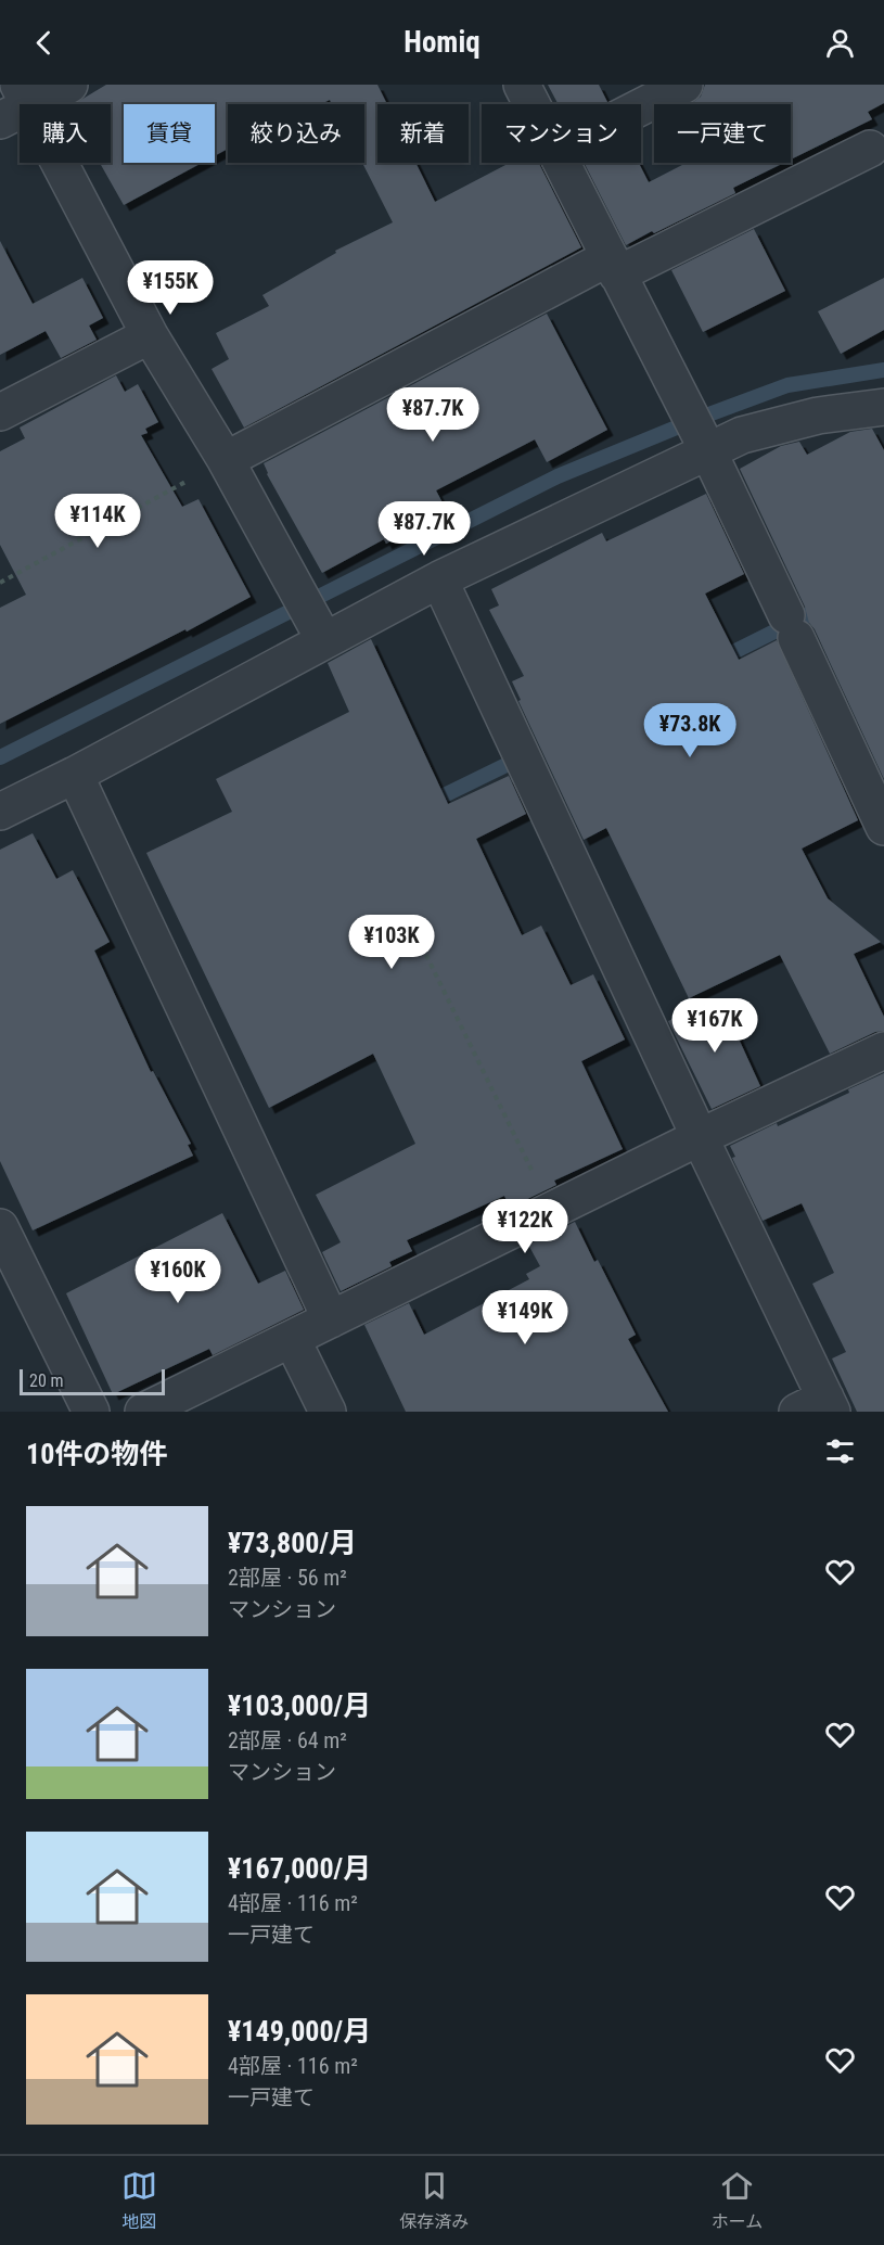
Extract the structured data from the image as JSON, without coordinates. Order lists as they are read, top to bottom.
{
  "scale_bar": "20 m",
  "page": {
    "header": "Homiq",
    "chip": [
      "購入",
      "賃貸",
      "絞り込み",
      "新着",
      "マンション",
      "一戸建て"
    ],
    "price": [
      "¥155K",
      "¥87.7K",
      "¥114K",
      "¥87.7K",
      "¥73.8K",
      "¥103K",
      "¥167K",
      "¥122K",
      "¥160K",
      "¥149K"
    ],
    "scale": "20 m",
    "heading": "10件の物件",
    "list": [
      {
        "name": "¥73,800/月",
        "note": "2部屋 · 56 m² · マンション"
      },
      {
        "name": "¥103,000/月",
        "note": "2部屋 · 64 m² · マンション"
      },
      {
        "name": "¥167,000/月",
        "note": "4部屋 · 116 m² · 一戸建て"
      },
      {
        "name": "¥149,000/月",
        "note": "4部屋 · 116 m² · 一戸建て"
      }
    ],
    "tabs": ["地図", "保存済み", "ホーム"]
  }
}
